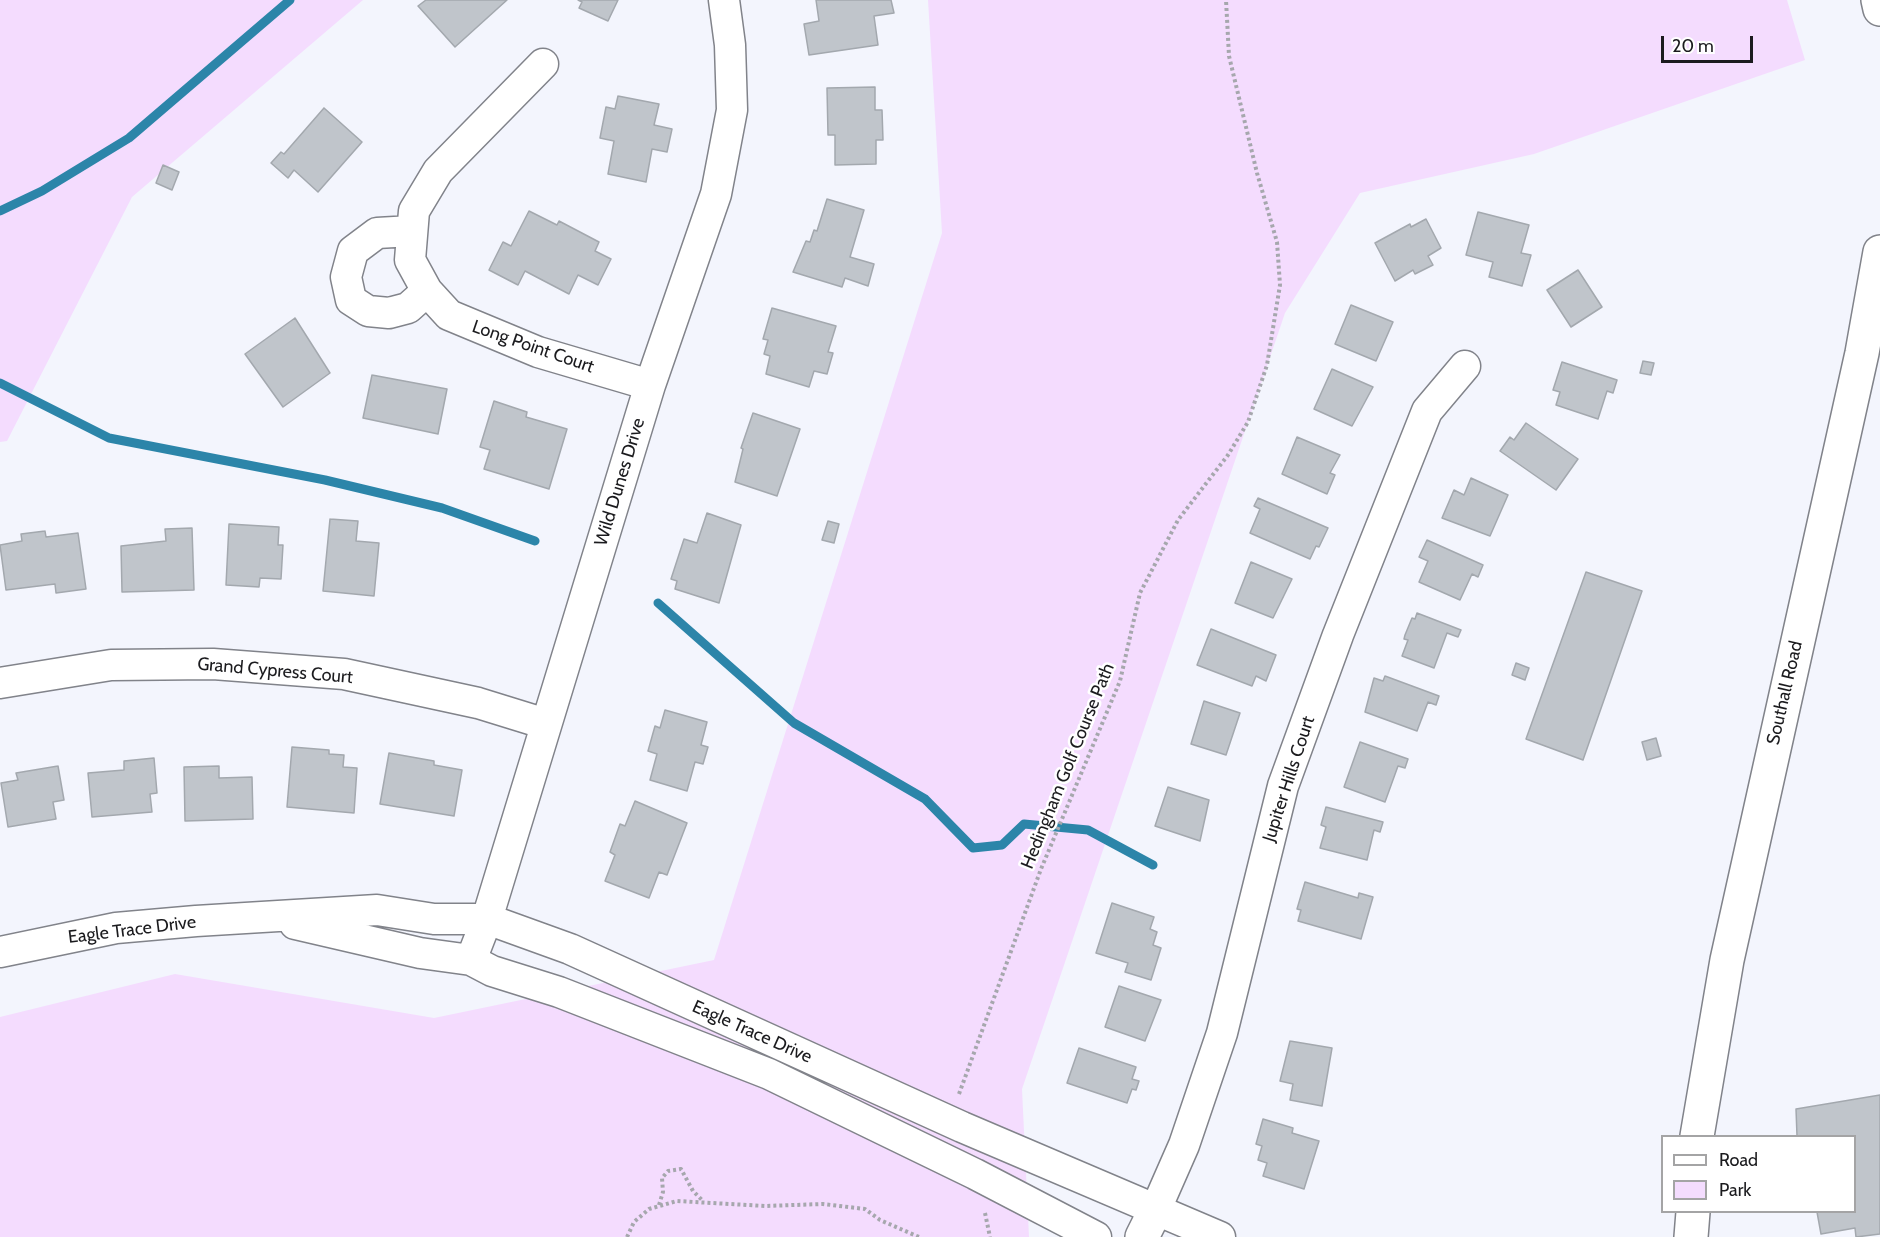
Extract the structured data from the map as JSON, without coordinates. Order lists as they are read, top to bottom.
{
  "streets": {
    "street": [
      "Long Point Court",
      "Wild Dunes Drive",
      "Grand Cypress Court",
      "Southall Road",
      "Jupiter Hills Court",
      "Eagle Trace Drive"
    ],
    "path": ["Hedingham Golf Course Path"]
  },
  "crossings": [
    ["Long Point Court", "Wild Dunes Drive"],
    ["Wild Dunes Drive", "Grand Cypress Court"],
    ["Wild Dunes Drive", "Eagle Trace Drive"],
    ["Jupiter Hills Court", "Eagle Trace Drive"]
  ],
  "legend": ["Road", "Park"],
  "scale_bar": "20 m"
}
